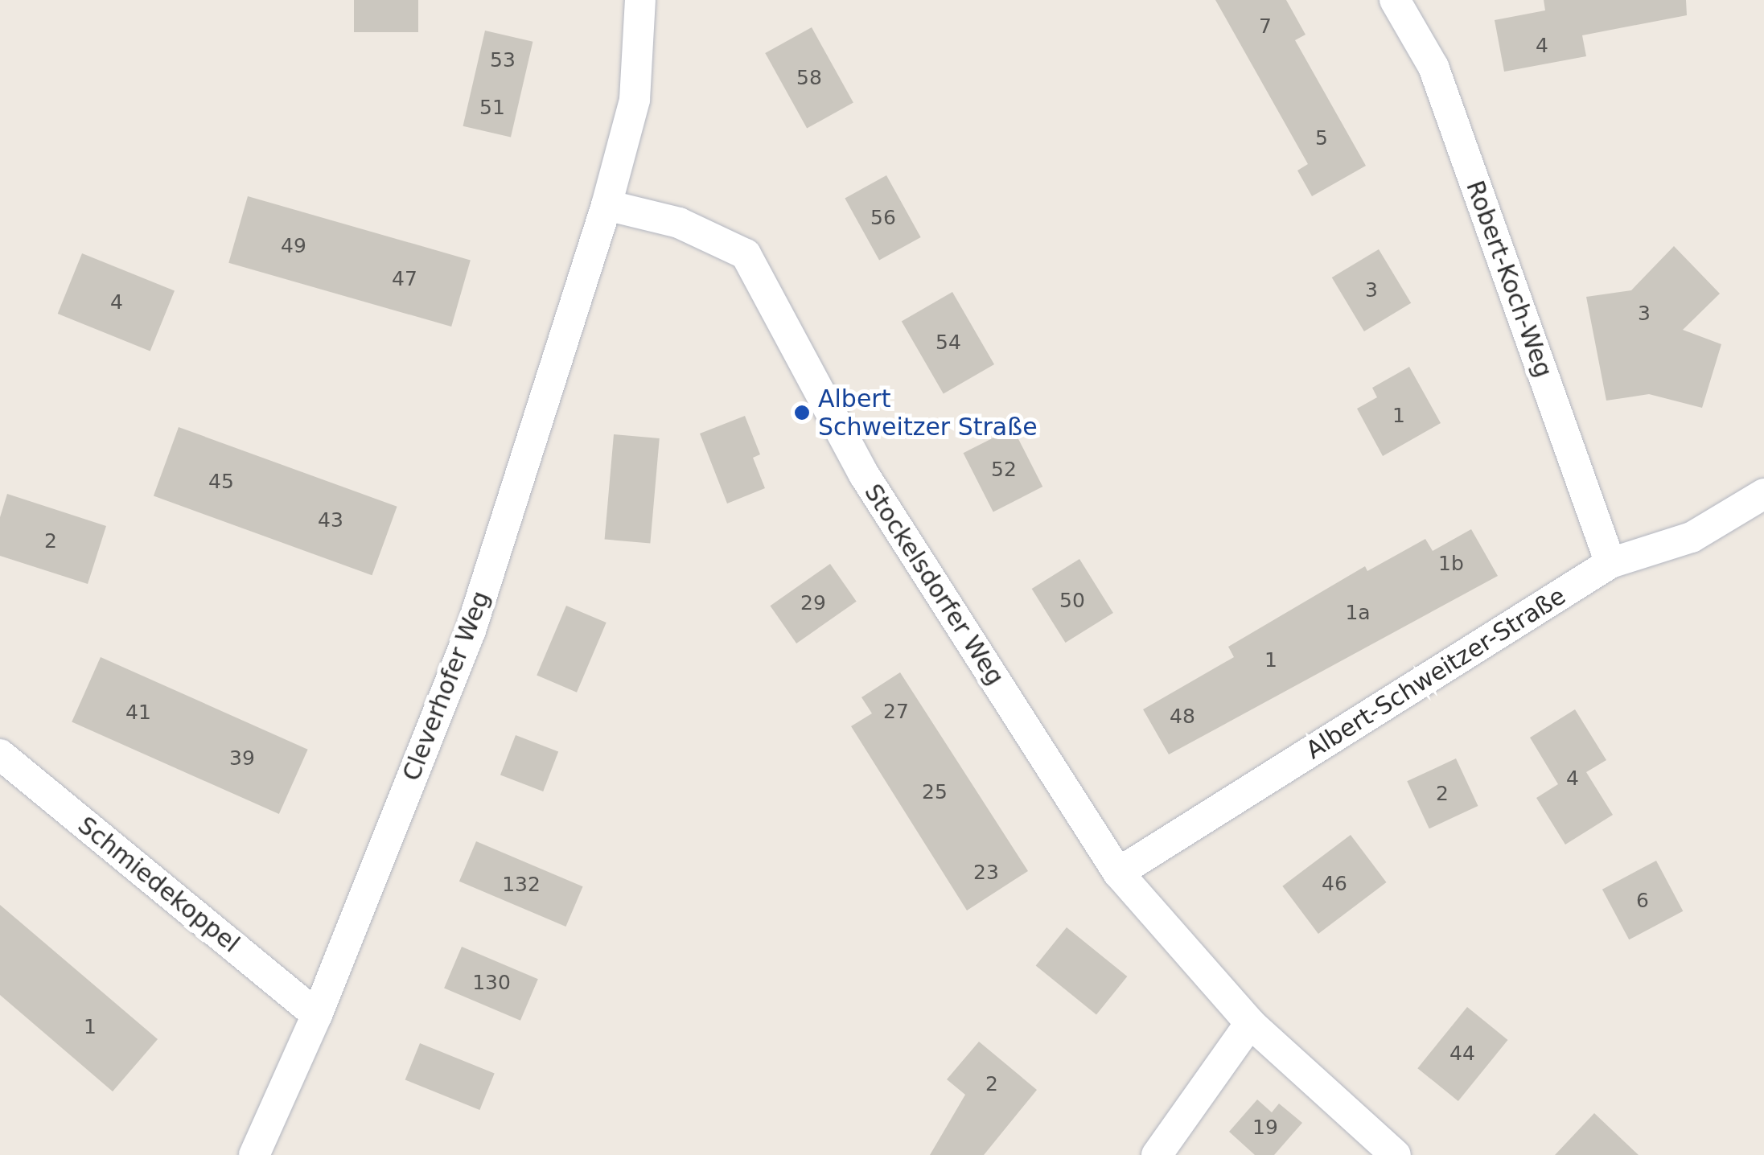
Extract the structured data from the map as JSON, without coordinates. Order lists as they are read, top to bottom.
{
  "streets": {
    "street": [
      "Robert-Koch-Weg",
      "Stockelsdorfer Weg",
      "Albert-Schweitzer-Straße",
      "Cleverhofer Weg",
      "Schmiedekoppel"
    ]
  },
  "crossings": [
    ["Robert-Koch-Weg", "Albert-Schweitzer-Straße"],
    ["Stockelsdorfer Weg", "Albert-Schweitzer-Straße"],
    ["Stockelsdorfer Weg", "Cleverhofer Weg"],
    ["Cleverhofer Weg", "Schmiedekoppel"]
  ],
  "places": ["Albert Schweitzer Straße"],
  "house_numbers": [
    "7",
    "4",
    "53",
    "58",
    "51",
    "5",
    "56",
    "49",
    "47",
    "3",
    "4",
    "3",
    "54",
    "1",
    "52",
    "45",
    "43",
    "2",
    "1b",
    "50",
    "29",
    "1a",
    "1",
    "27",
    "41",
    "48",
    "39",
    "4",
    "25",
    "2",
    "23",
    "46",
    "132",
    "6",
    "130",
    "1",
    "44",
    "2",
    "19"
  ]
}
